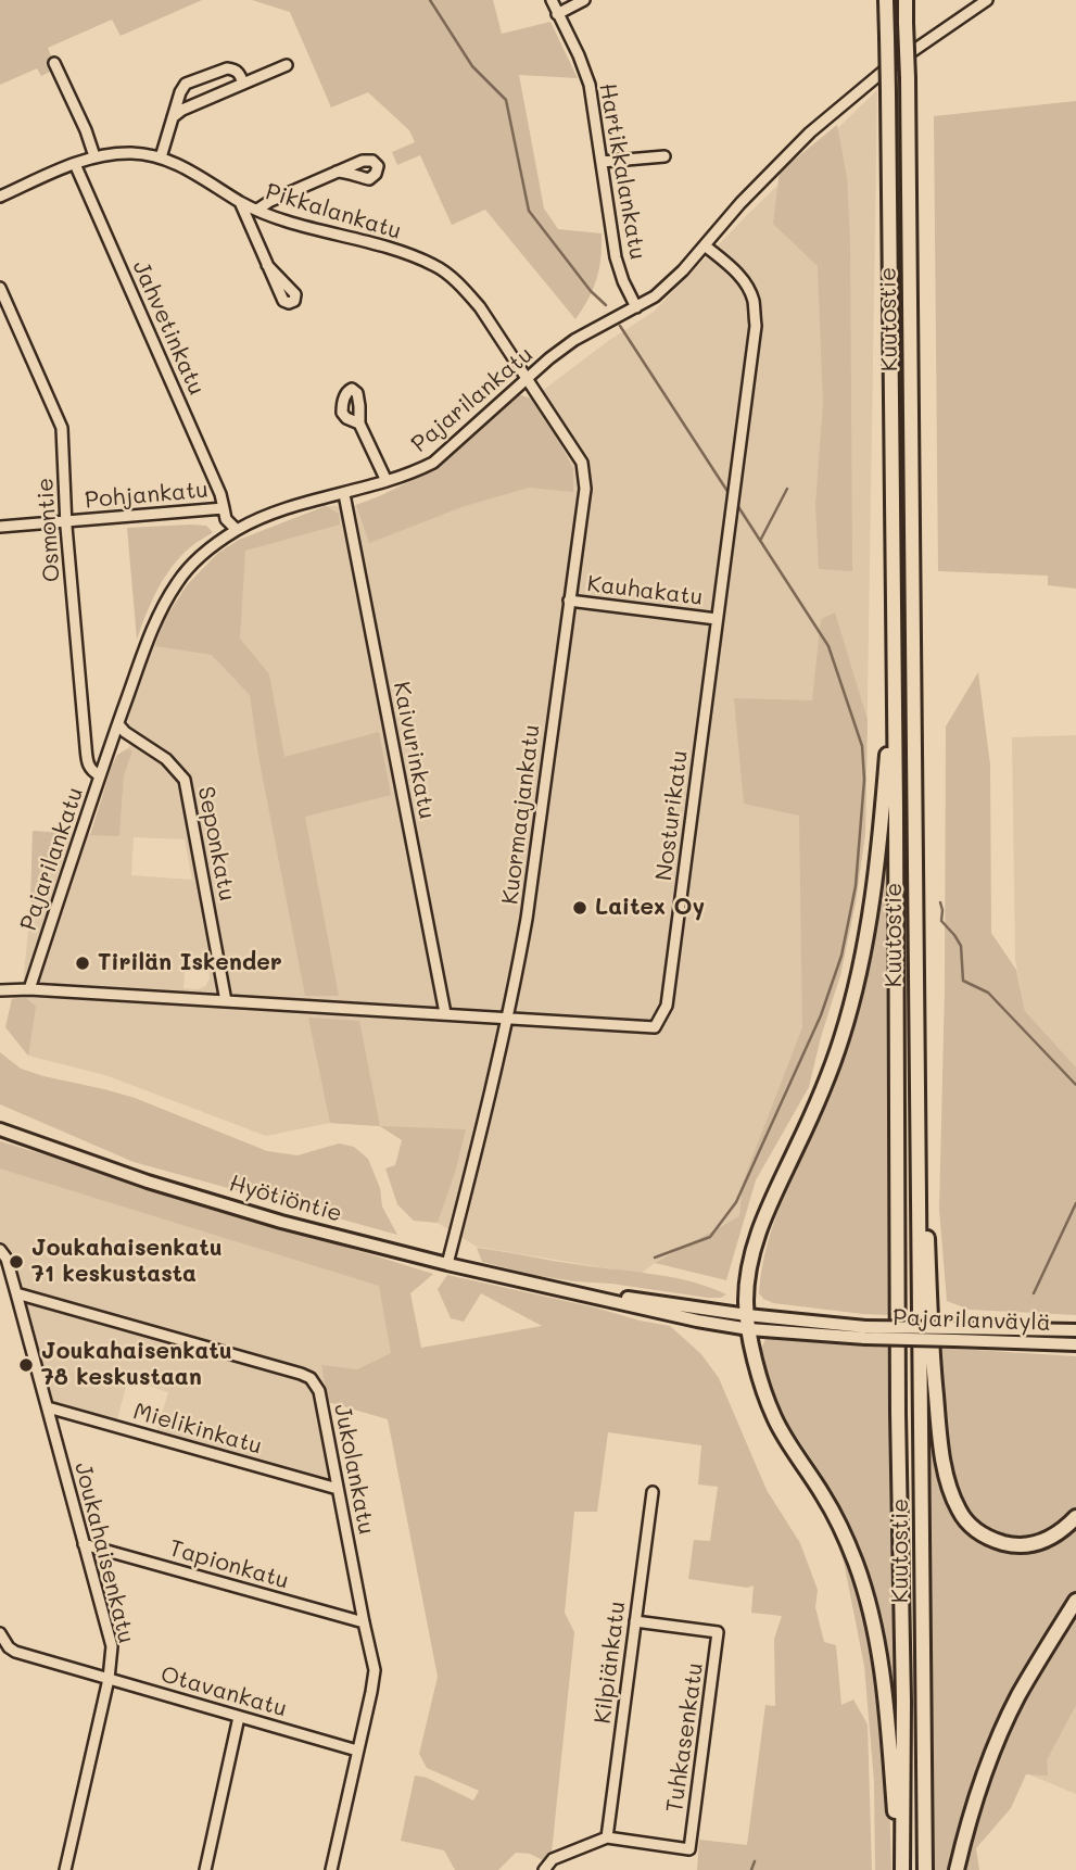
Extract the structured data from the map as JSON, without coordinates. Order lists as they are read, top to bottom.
{
  "streets": {
    "highway": ["Kuutostie"],
    "main road": ["Hyötiöntie", "Pajarilanväylä"],
    "street": [
      "Hartikkalankatu",
      "Pikkalankatu",
      "Jahvetinkatu",
      "Pajarilankatu",
      "Pohjankatu",
      "Osmontie",
      "Kauhakatu",
      "Kaivurinkatu",
      "Kuormaajankatu",
      "Nosturikatu",
      "Seponkatu",
      "Mielikinkatu",
      "Jukolankatu",
      "Joukahaisenkatu",
      "Tapionkatu",
      "Kilpiänkatu",
      "Otavankatu",
      "Tuhkasenkatu"
    ]
  },
  "crossings": [
    ["Hartikkalankatu", "Pajarilankatu"],
    ["Pikkalankatu", "Jahvetinkatu"],
    ["Pikkalankatu", "Pajarilankatu"],
    ["Pikkalankatu", "Kuormaajankatu"],
    ["Jahvetinkatu", "Pohjankatu"],
    ["Pajarilankatu", "Pohjankatu"],
    ["Pajarilankatu", "Osmontie"],
    ["Pajarilankatu", "Kaivurinkatu"],
    ["Pajarilankatu", "Kuormaajankatu"],
    ["Pajarilankatu", "Nosturikatu"],
    ["Pajarilankatu", "Seponkatu"],
    ["Pohjankatu", "Osmontie"],
    ["Kauhakatu", "Kuormaajankatu"],
    ["Kauhakatu", "Nosturikatu"],
    ["Kaivurinkatu", "Nosturikatu"],
    ["Kuormaajankatu", "Nosturikatu"],
    ["Kuormaajankatu", "Hyötiöntie"],
    ["Nosturikatu", "Seponkatu"],
    ["Hyötiöntie", "Pajarilanväylä"],
    ["Mielikinkatu", "Jukolankatu"],
    ["Mielikinkatu", "Joukahaisenkatu"],
    ["Jukolankatu", "Joukahaisenkatu"],
    ["Jukolankatu", "Tapionkatu"],
    ["Jukolankatu", "Otavankatu"],
    ["Joukahaisenkatu", "Tapionkatu"],
    ["Joukahaisenkatu", "Otavankatu"],
    ["Kilpiänkatu", "Tuhkasenkatu"]
  ],
  "places": [
    "Laitex Oy",
    "Tirilän Iskender",
    "Joukahaisenkatu 71 keskustasta",
    "Joukahaisenkatu 78 keskustaan"
  ]
}
